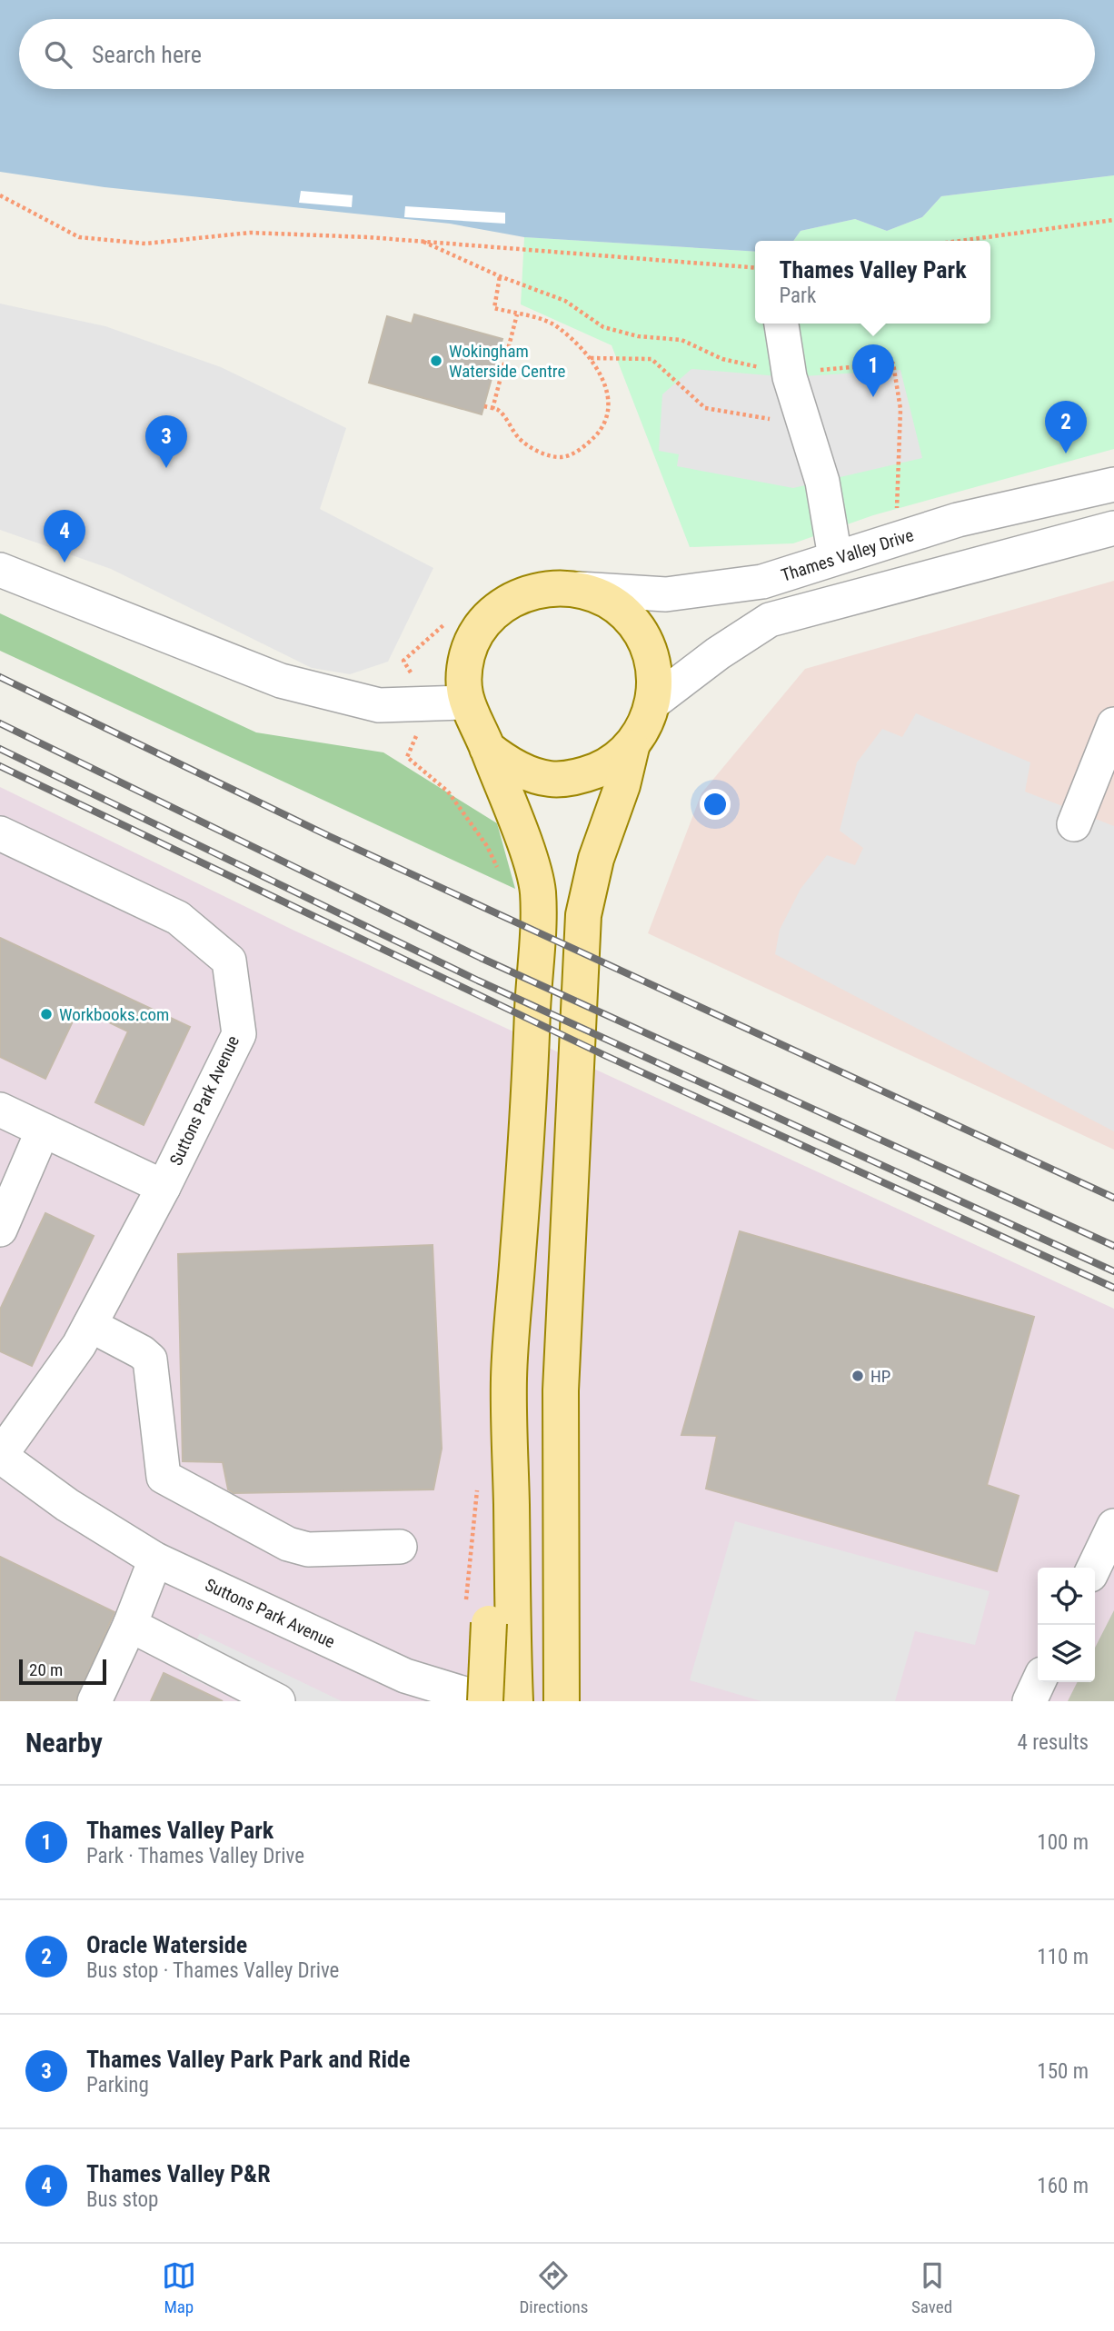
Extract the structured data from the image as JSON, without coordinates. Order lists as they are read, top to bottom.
{
  "streets": {
    "street": ["Thames Valley Drive", "Suttons Park Avenue"]
  },
  "places": ["Wokingham Waterside Centre", "Workbooks.com", "HP"],
  "scale_bar": "20 m",
  "page": {
    "search": "Search here",
    "popup": ["Thames Valley Park", "Park"],
    "pins": [
      "1",
      "2",
      "3",
      "4"
    ],
    "scale": "20 m",
    "heading": ["Nearby", "4 results"],
    "list": [
      {
        "mark": "1",
        "name": "Thames Valley Park",
        "note": "Park · Thames Valley Drive",
        "value": "100 m"
      },
      {
        "mark": "2",
        "name": "Oracle Waterside",
        "note": "Bus stop · Thames Valley Drive",
        "value": "110 m"
      },
      {
        "mark": "3",
        "name": "Thames Valley Park Park and Ride",
        "note": "Parking",
        "value": "150 m"
      },
      {
        "mark": "4",
        "name": "Thames Valley P&R",
        "note": "Bus stop",
        "value": "160 m"
      }
    ],
    "nav": ["Map", "Directions", "Saved"]
  }
}
